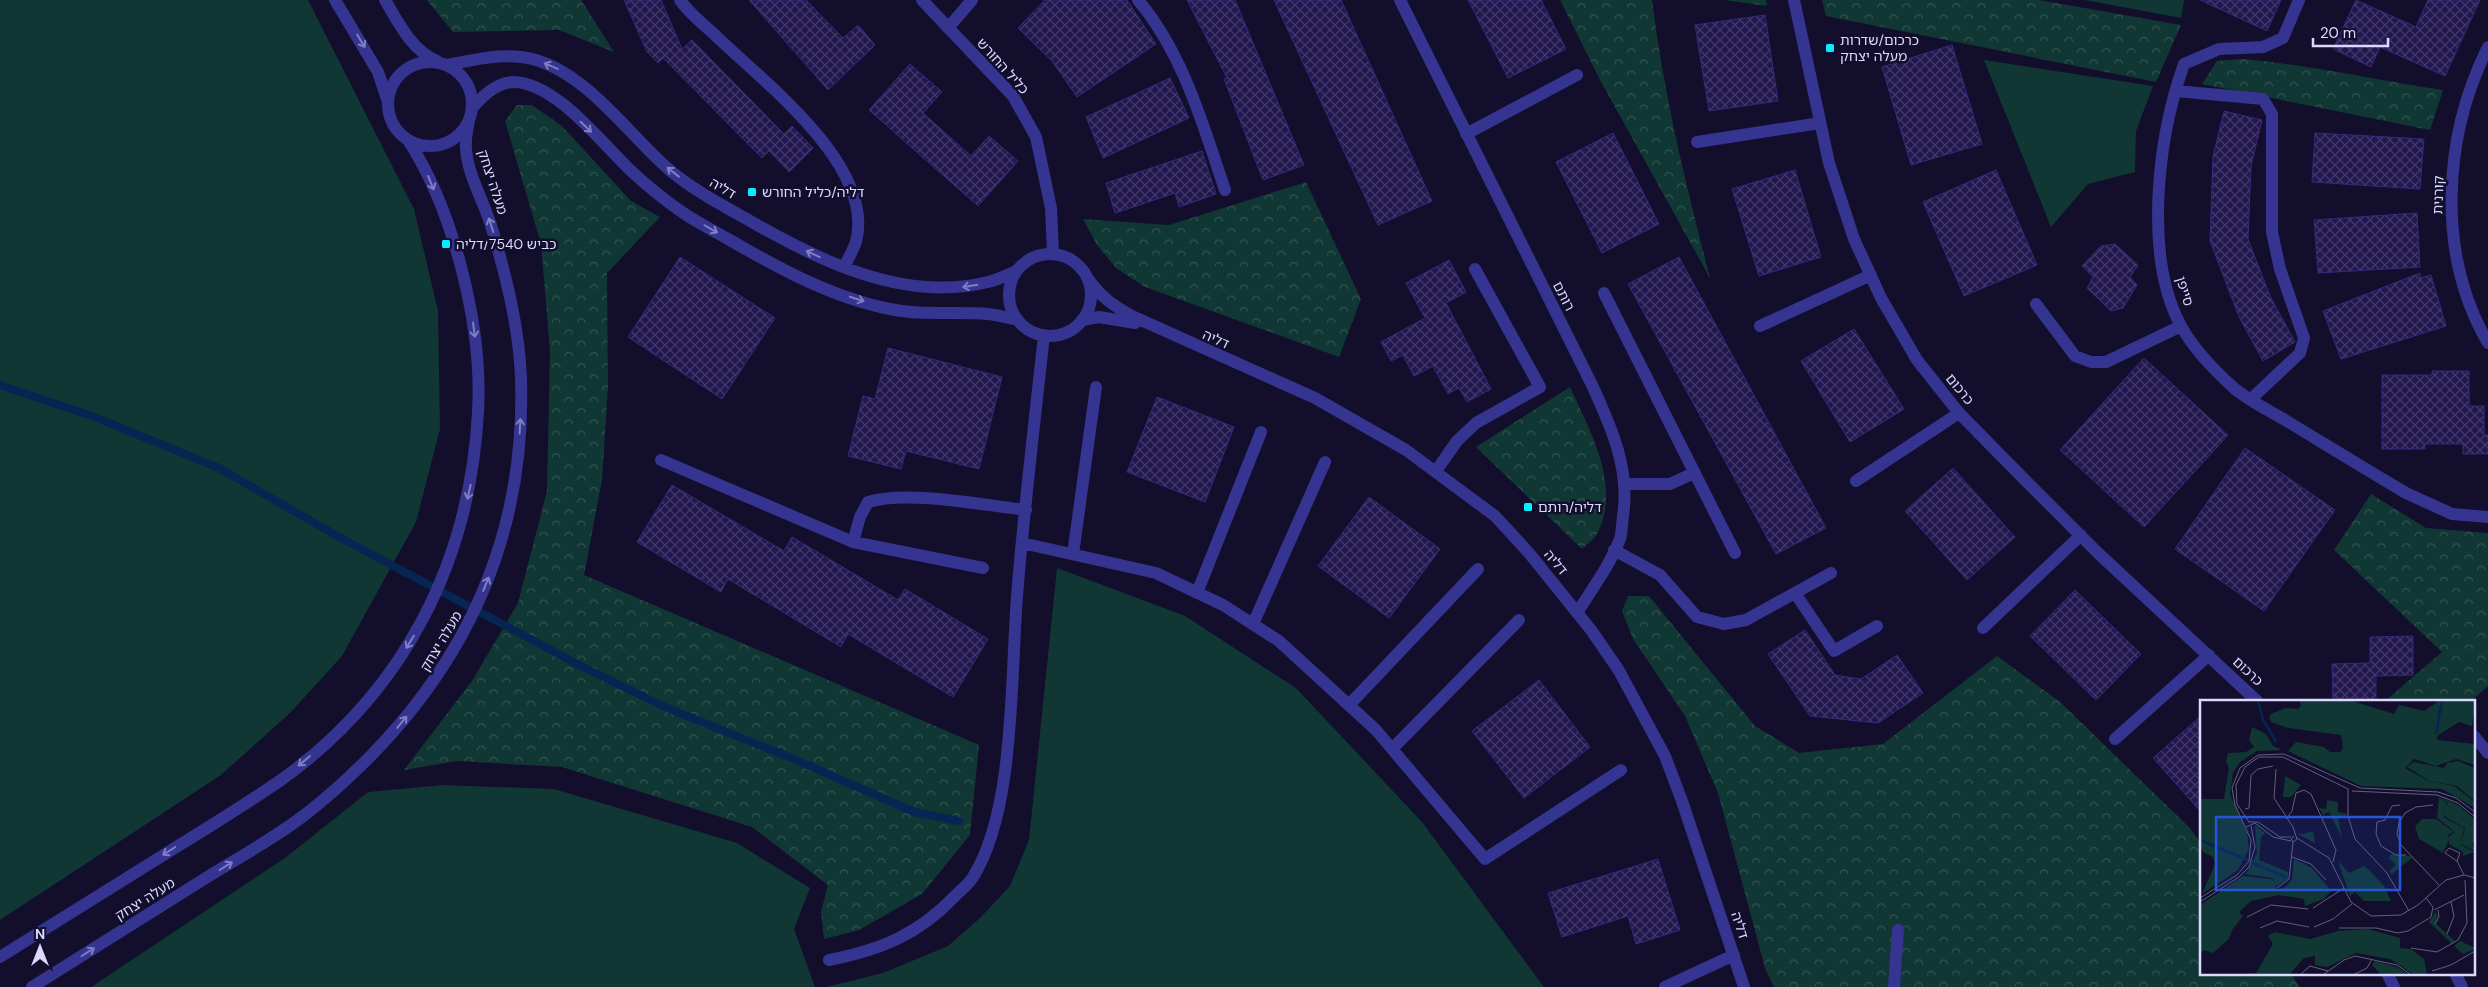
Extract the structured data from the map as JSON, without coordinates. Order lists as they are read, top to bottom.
{
  "streets": {
    "street": [
      "כליל החורש",
      "מעלה יצחק",
      "דליה",
      "קורנית",
      "סייפן",
      "רותם",
      "כרכום"
    ]
  },
  "crossings": [
    ["כליל החורש", "דליה"],
    ["מעלה יצחק", "דליה"],
    ["דליה", "רותם"]
  ],
  "places": {
    "transit": [
      "כרכום/שדרות מעלה יצחק",
      "דליה/כליל החורש",
      "כביש 7540/דליה",
      "דליה/רותם"
    ]
  },
  "scale_bar": "20 m",
  "north": "top"
}
